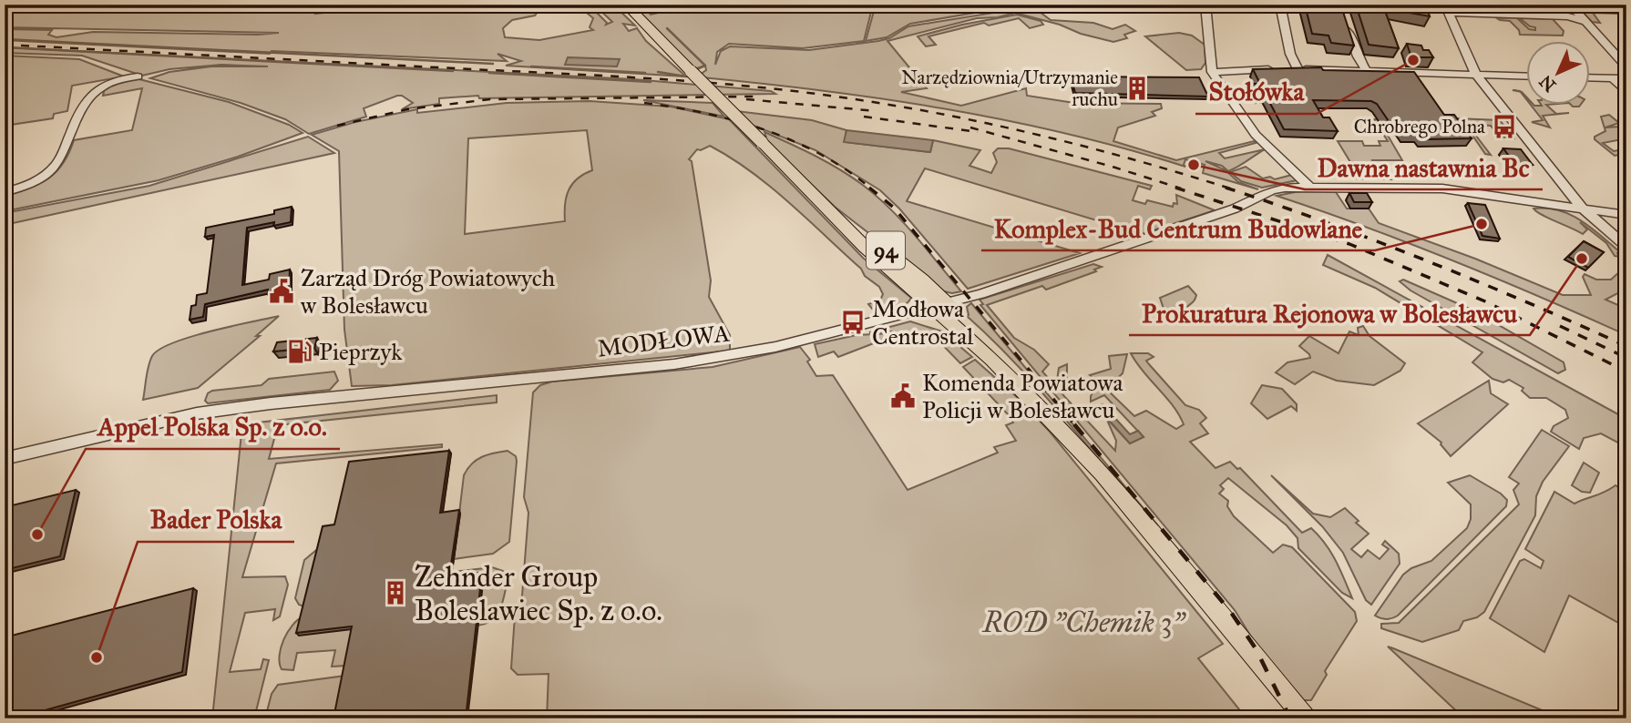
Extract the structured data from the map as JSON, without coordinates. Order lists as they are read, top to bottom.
{
  "streets": {
    "main road": ["94"],
    "street": ["MODŁOWA"]
  },
  "crossings": [
    ["94", "MODŁOWA"]
  ],
  "parks": ["ROD \"Chemik 3\""],
  "places": {
    "other": [
      "Stołówka",
      "Dawna nastawnia Bc",
      "Komplex-Bud Centrum Budowlane",
      "Prokuratura Rejonowa w Bolesławcu",
      "Appel Polska Sp. z o.o.",
      "Bader Polska"
    ],
    "building": ["Narzędziownia/Utrzymanie ruchu", "Zehnder Group Boleslawiec Sp. z o.o."],
    "bus stop": ["Chrobrego Polna", "Modłowa Centrostal"],
    "public building": ["Zarząd Dróg Powiatowych w Bolesławcu", "Komenda Powiatowa Policji w Bolesławcu"],
    "fuel station": ["Pieprzyk"]
  },
  "north": "bottom left"
}
